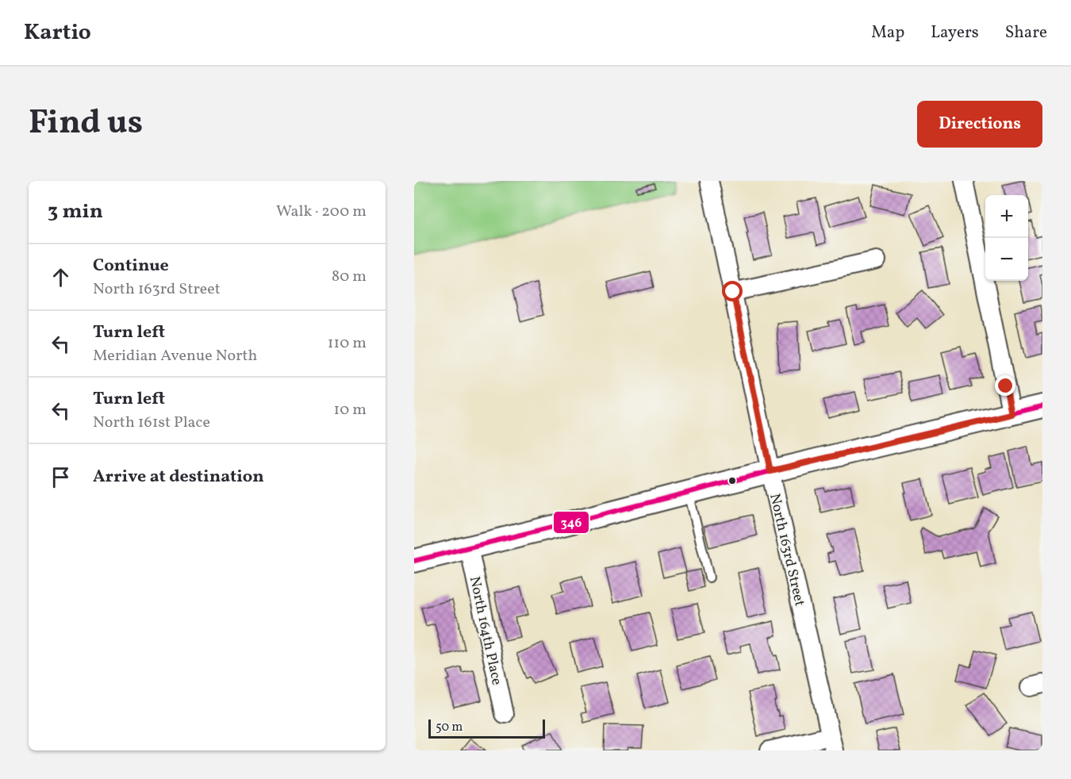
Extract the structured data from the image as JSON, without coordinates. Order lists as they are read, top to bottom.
{
  "streets": {
    "street": ["North 163rd Street", "North 164th Place"]
  },
  "lines": ["transit line 346"],
  "scale_bar": "50 m",
  "page": {
    "header": "Kartio",
    "nav": ["Map", "Layers", "Share"],
    "title": "Find us",
    "buttons": "Directions",
    "heading": ["3 min", "Walk · 200 m"],
    "map_buttons": ["+", "−"],
    "list": [
      ["Continue", "North 163rd Street", "80 m"],
      ["Turn left", "Meridian Avenue North", "110 m"],
      ["Turn left", "North 161st Place", "10 m"],
      "Arrive at destination"
    ],
    "scale": "50 m"
  }
}
